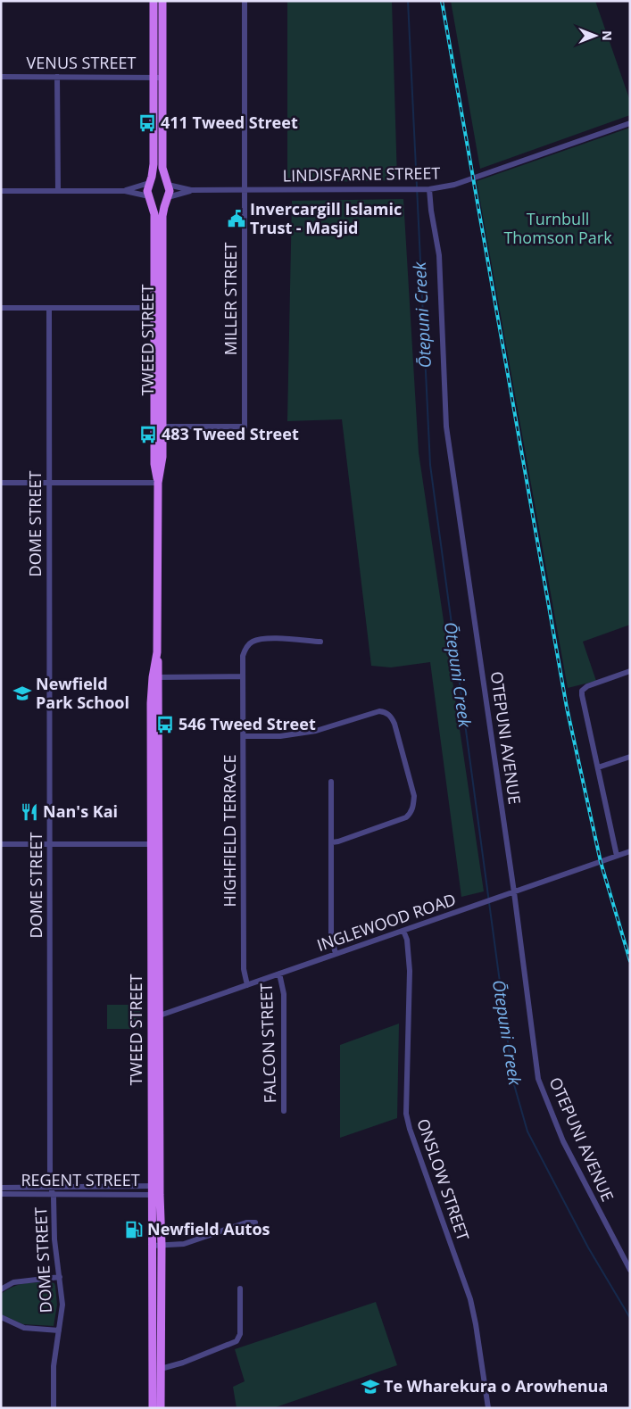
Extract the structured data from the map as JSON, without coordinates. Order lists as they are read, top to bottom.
{
  "streets": {
    "main road": ["TWEED STREET"],
    "street": [
      "VENUS STREET",
      "LINDISFARNE STREET",
      "MILLER STREET",
      "DOME STREET",
      "OTEPUNI AVENUE",
      "HIGHFIELD TERRACE",
      "INGLEWOOD ROAD",
      "FALCON STREET",
      "ONSLOW STREET",
      "REGENT STREET"
    ]
  },
  "crossings": [
    ["LINDISFARNE STREET", "MILLER STREET"],
    ["LINDISFARNE STREET", "TWEED STREET"],
    ["LINDISFARNE STREET", "OTEPUNI AVENUE"],
    ["MILLER STREET", "TWEED STREET"],
    ["TWEED STREET", "INGLEWOOD ROAD"],
    ["TWEED STREET", "REGENT STREET"],
    ["DOME STREET", "REGENT STREET"],
    ["OTEPUNI AVENUE", "INGLEWOOD ROAD"],
    ["HIGHFIELD TERRACE", "INGLEWOOD ROAD"],
    ["INGLEWOOD ROAD", "FALCON STREET"],
    ["INGLEWOOD ROAD", "ONSLOW STREET"]
  ],
  "water": ["Ōtepuni Creek"],
  "parks": ["Turnbull Thomson Park"],
  "places": {
    "bus stop": ["411 Tweed Street", "483 Tweed Street", "546 Tweed Street"],
    "public building": ["Invercargill Islamic Trust - Masjid"],
    "school or university": ["Newfield Park School", "Te Wharekura o Arowhenua"],
    "restaurant": ["Nan's Kai"],
    "fuel station": ["Newfield Autos"]
  },
  "north": "right"
}
